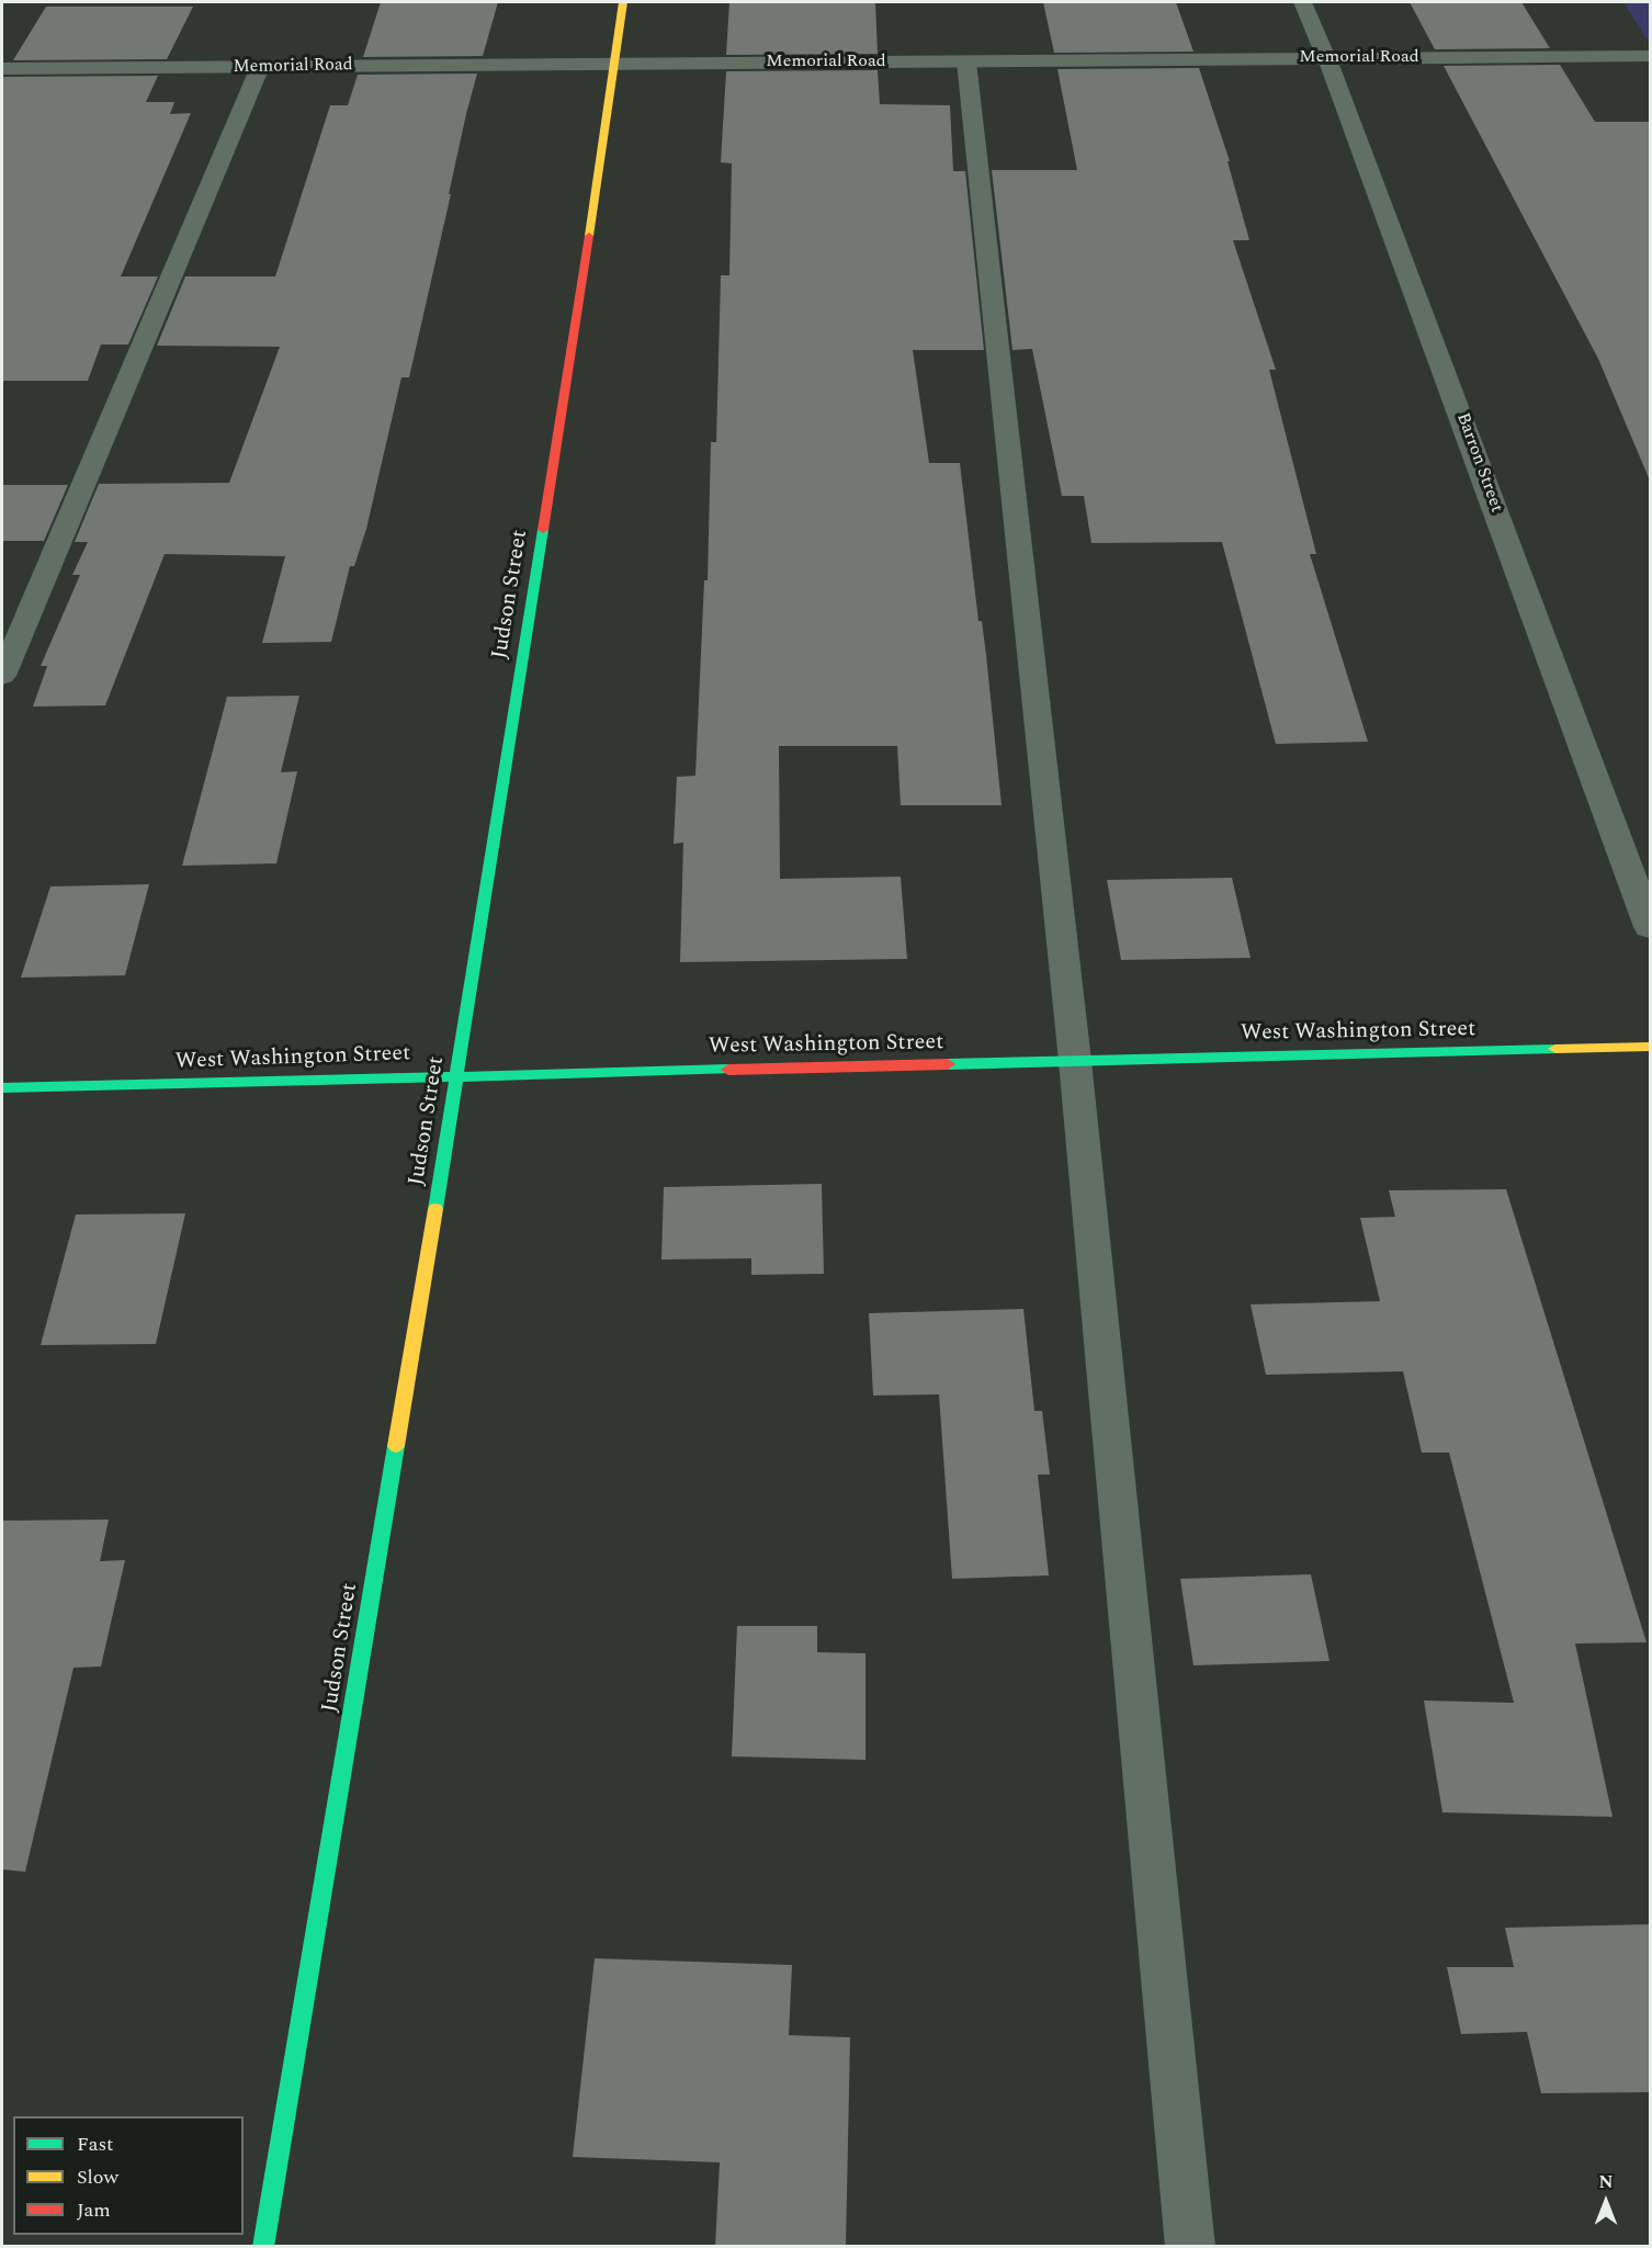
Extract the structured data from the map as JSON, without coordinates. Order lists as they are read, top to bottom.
{
  "streets": {
    "street": [
      "Memorial Road",
      "Barron Street",
      "Judson Street",
      "West Washington Street"
    ]
  },
  "crossings": [
    ["Memorial Road", "Barron Street"],
    ["Memorial Road", "Judson Street"],
    ["Judson Street", "West Washington Street"]
  ],
  "legend": ["Fast", "Slow", "Jam"],
  "north": "top"
}
